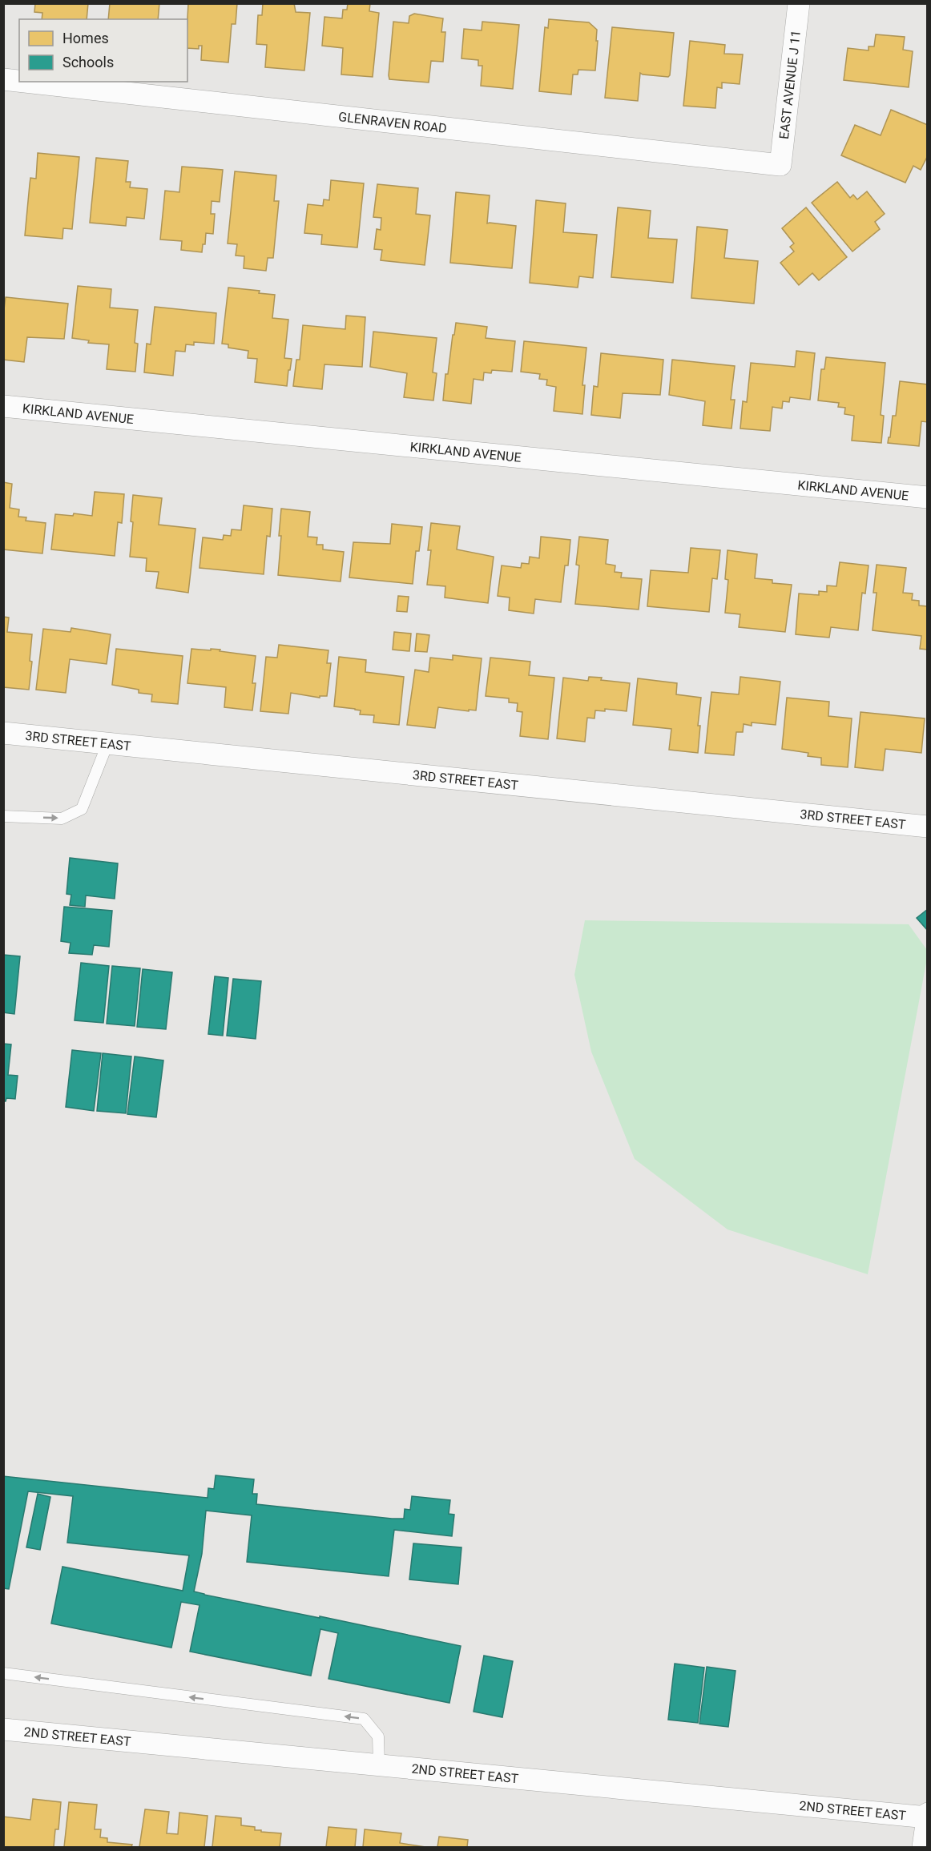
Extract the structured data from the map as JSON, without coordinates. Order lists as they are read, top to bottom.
{
  "streets": {
    "street": [
      "EAST AVENUE J 11",
      "GLENRAVEN ROAD",
      "KIRKLAND AVENUE",
      "3RD STREET EAST",
      "2ND STREET EAST"
    ]
  },
  "crossings": [
    ["EAST AVENUE J 11", "GLENRAVEN ROAD"]
  ],
  "legend": ["Homes", "Schools"]
}
